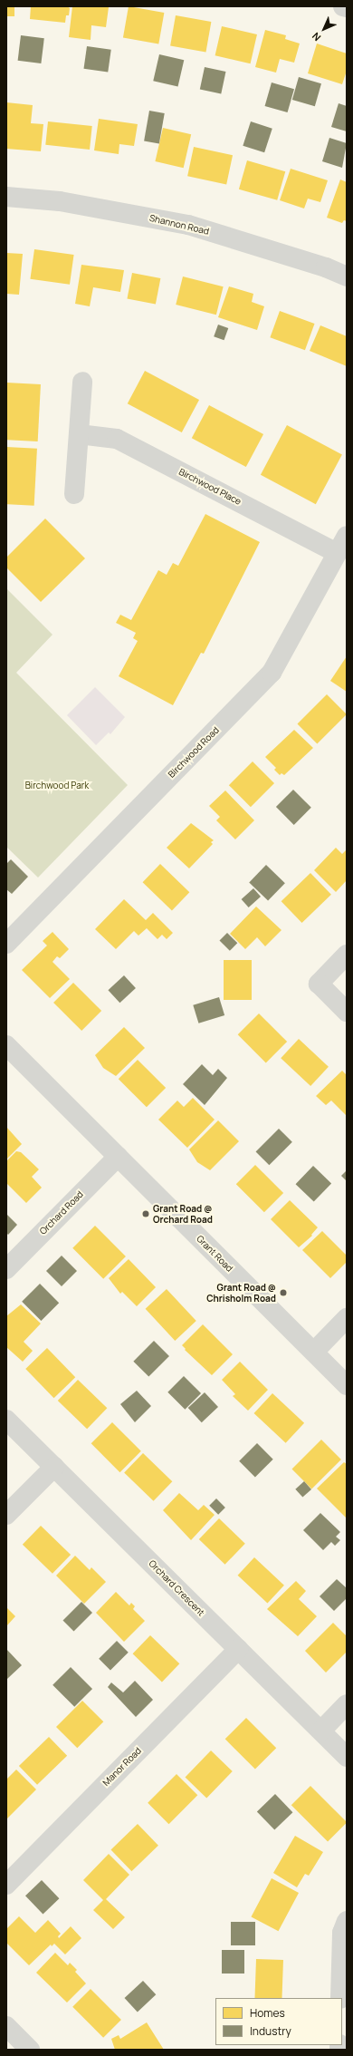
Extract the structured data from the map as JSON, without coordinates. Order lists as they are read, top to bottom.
{
  "streets": {
    "street": [
      "Shannon Road",
      "Birchwood Place",
      "Birchwood Road",
      "Orchard Road",
      "Grant Road",
      "Orchard Crescent",
      "Manor Road"
    ]
  },
  "crossings": [
    ["Birchwood Place", "Birchwood Road"],
    ["Orchard Road", "Grant Road"],
    ["Orchard Crescent", "Manor Road"]
  ],
  "parks": ["Birchwood Park"],
  "places": ["Grant Road @ Orchard Road", "Grant Road @ Chrisholm Road"],
  "legend": ["Homes", "Industry"],
  "north": "bottom left"
}
